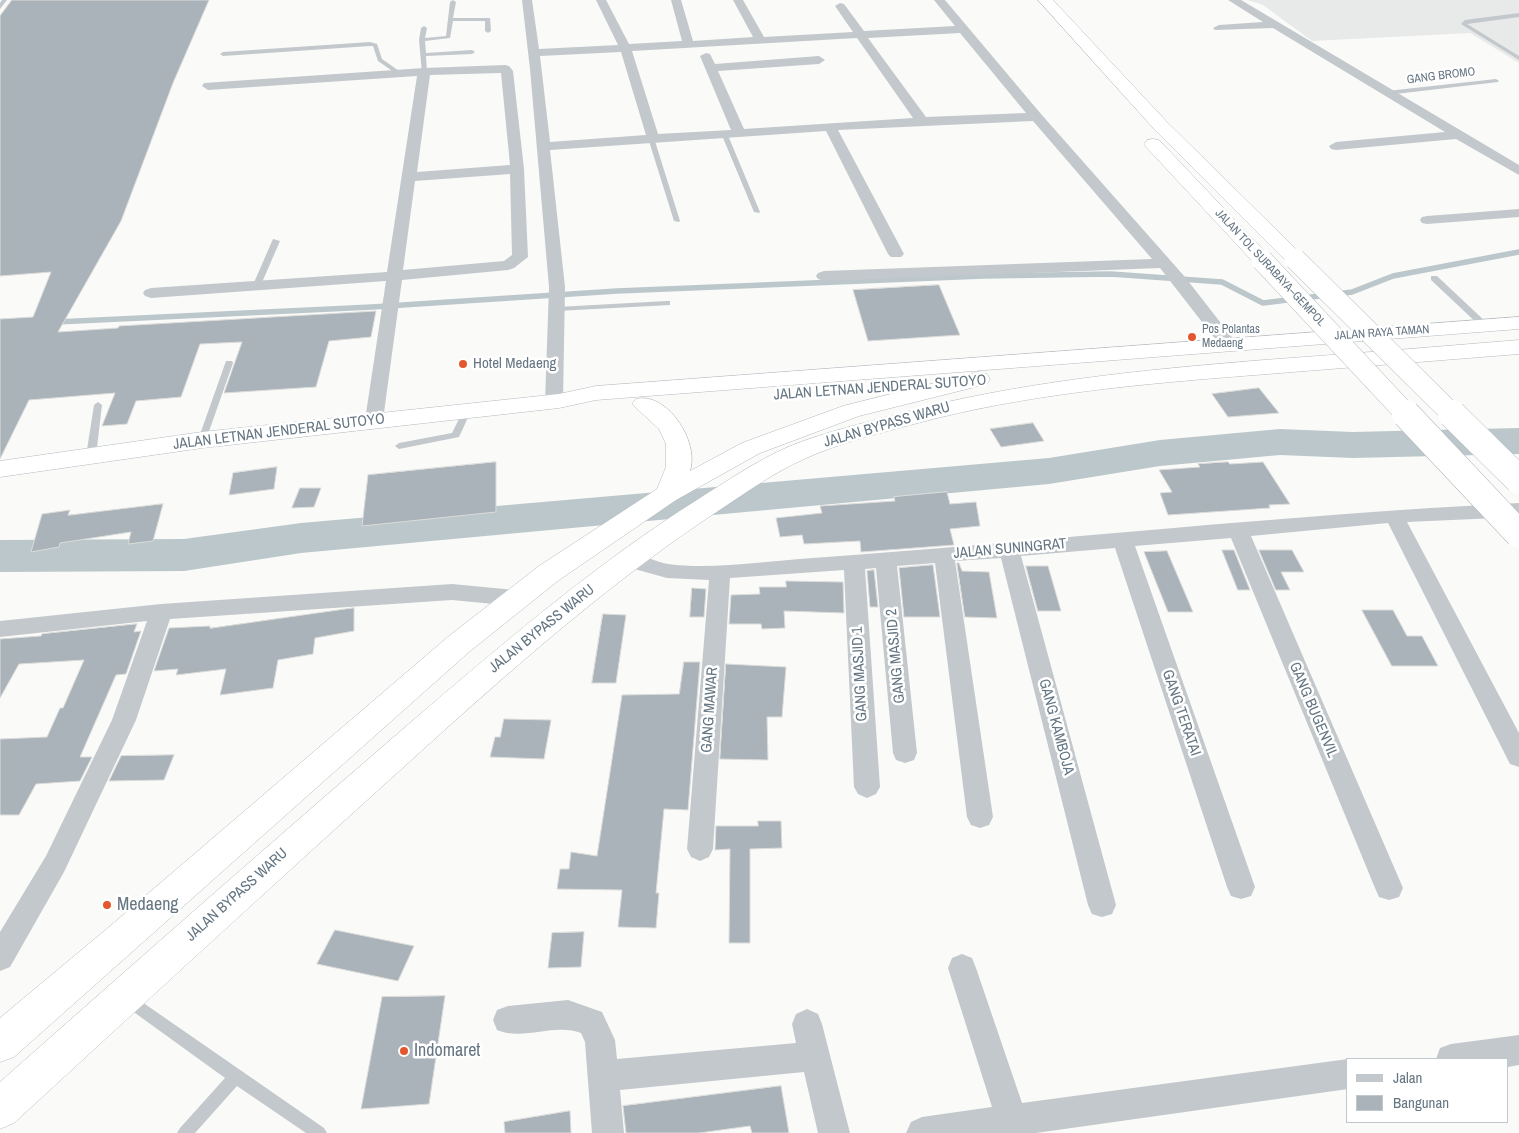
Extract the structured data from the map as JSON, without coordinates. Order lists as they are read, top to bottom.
{
  "streets": {
    "highway": [
      "JALAN TOL SURABAYA–GEMPOL",
      "JALAN RAYA TAMAN",
      "JALAN LETNAN JENDERAL SUTOYO",
      "JALAN BYPASS WARU"
    ],
    "street": [
      "JALAN SUNINGRAT",
      "GANG MASJID 2",
      "GANG MASJID 1",
      "GANG MAWAR",
      "GANG BUGENVIL",
      "GANG TERATAI",
      "GANG KAMBOJA"
    ],
    "lane": ["GANG BROMO"]
  },
  "crossings": [
    ["JALAN RAYA TAMAN", "JALAN LETNAN JENDERAL SUTOYO"],
    ["JALAN RAYA TAMAN", "JALAN BYPASS WARU"],
    ["JALAN LETNAN JENDERAL SUTOYO", "JALAN BYPASS WARU"],
    ["JALAN BYPASS WARU", "JALAN SUNINGRAT"],
    ["JALAN SUNINGRAT", "GANG MASJID 2"],
    ["JALAN SUNINGRAT", "GANG MASJID 1"],
    ["JALAN SUNINGRAT", "GANG MAWAR"],
    ["JALAN SUNINGRAT", "GANG BUGENVIL"],
    ["JALAN SUNINGRAT", "GANG TERATAI"],
    ["JALAN SUNINGRAT", "GANG KAMBOJA"]
  ],
  "places": [
    "Pos Polantas Medaeng",
    "Hotel Medaeng",
    "Medaeng",
    "Indomaret"
  ],
  "legend": ["Jalan", "Bangunan"]
}
